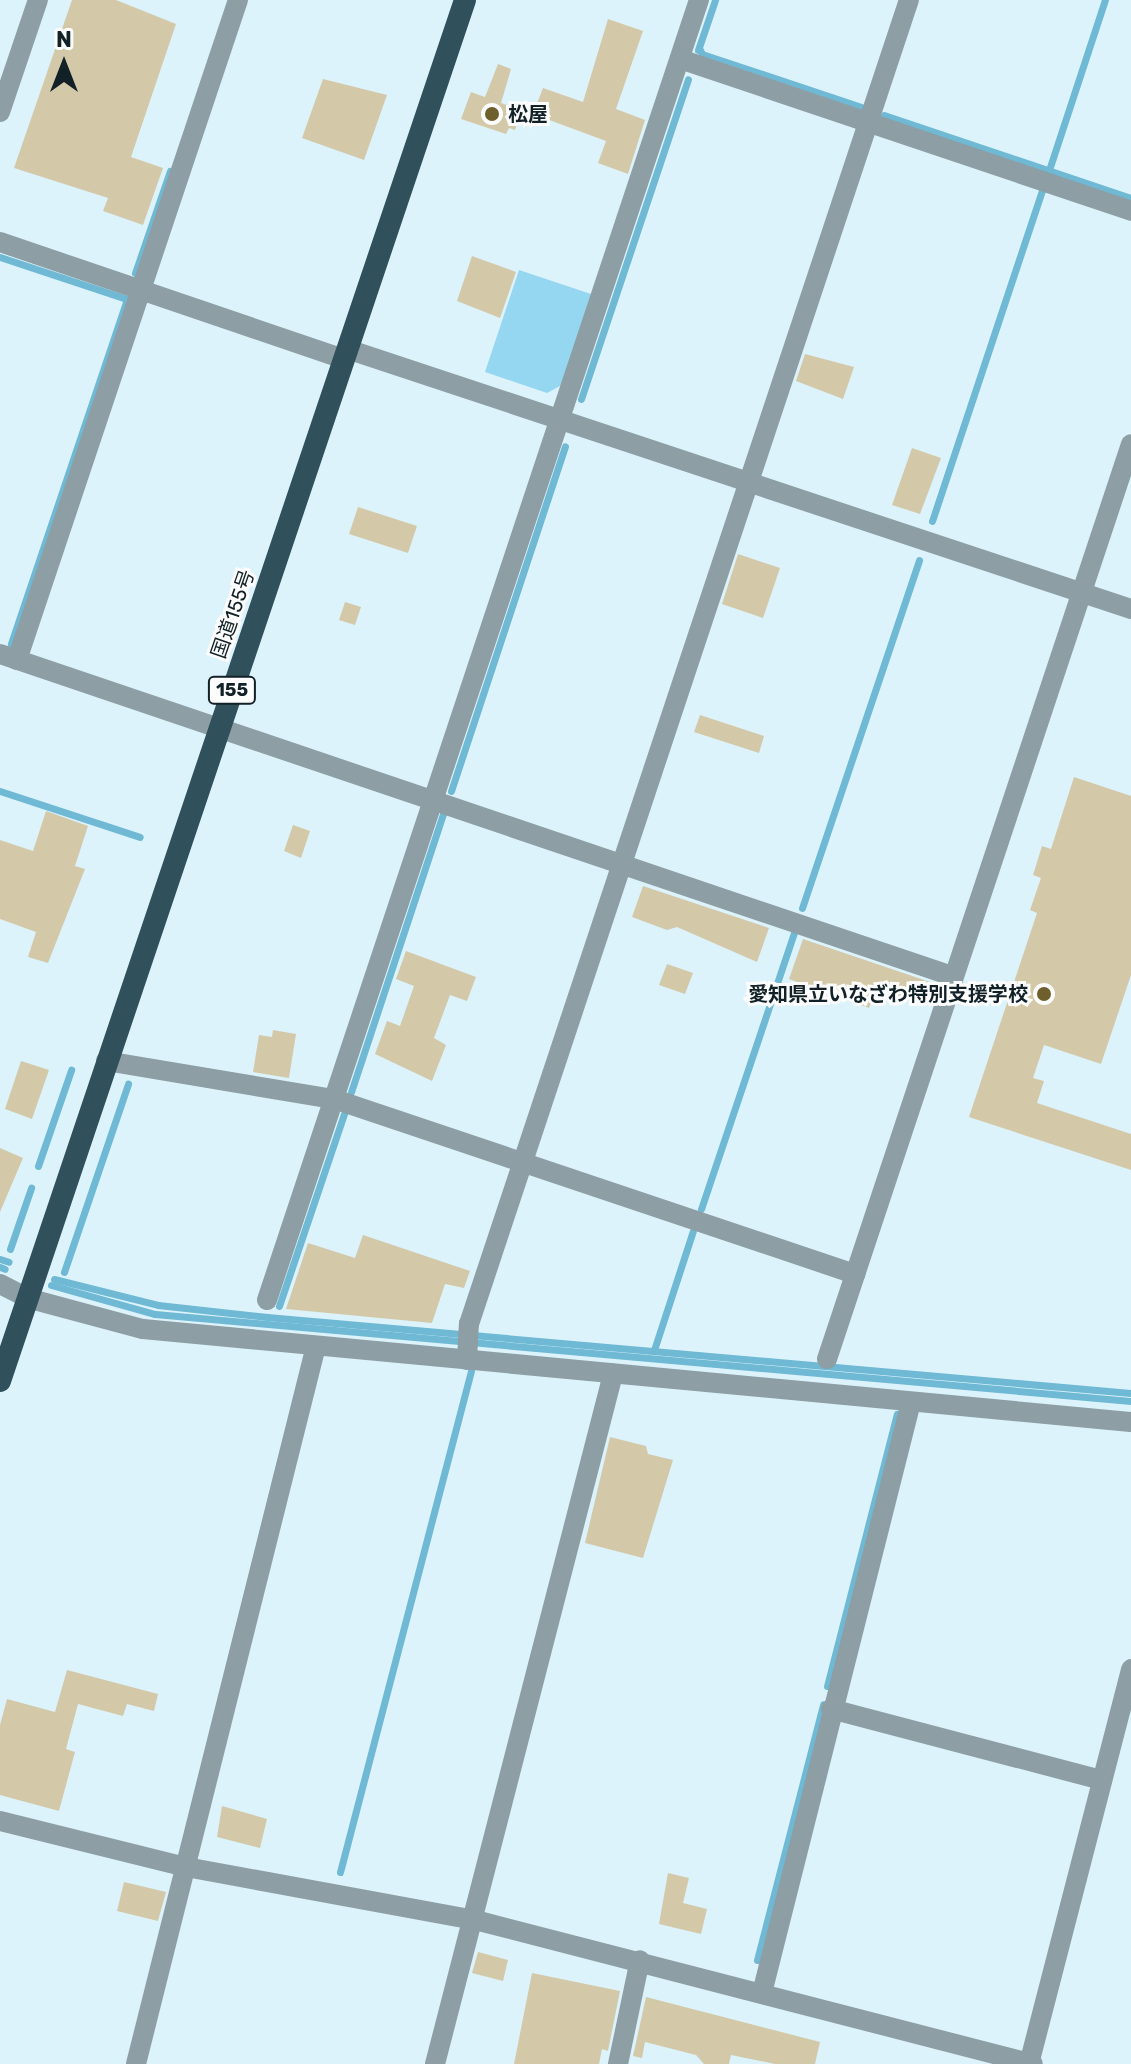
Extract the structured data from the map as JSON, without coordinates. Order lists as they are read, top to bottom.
{
  "streets": {
    "highway": ["国道155号", "155"]
  },
  "places": ["松屋", "愛知県立いなざわ特別支援学校"],
  "north": "top"
}
